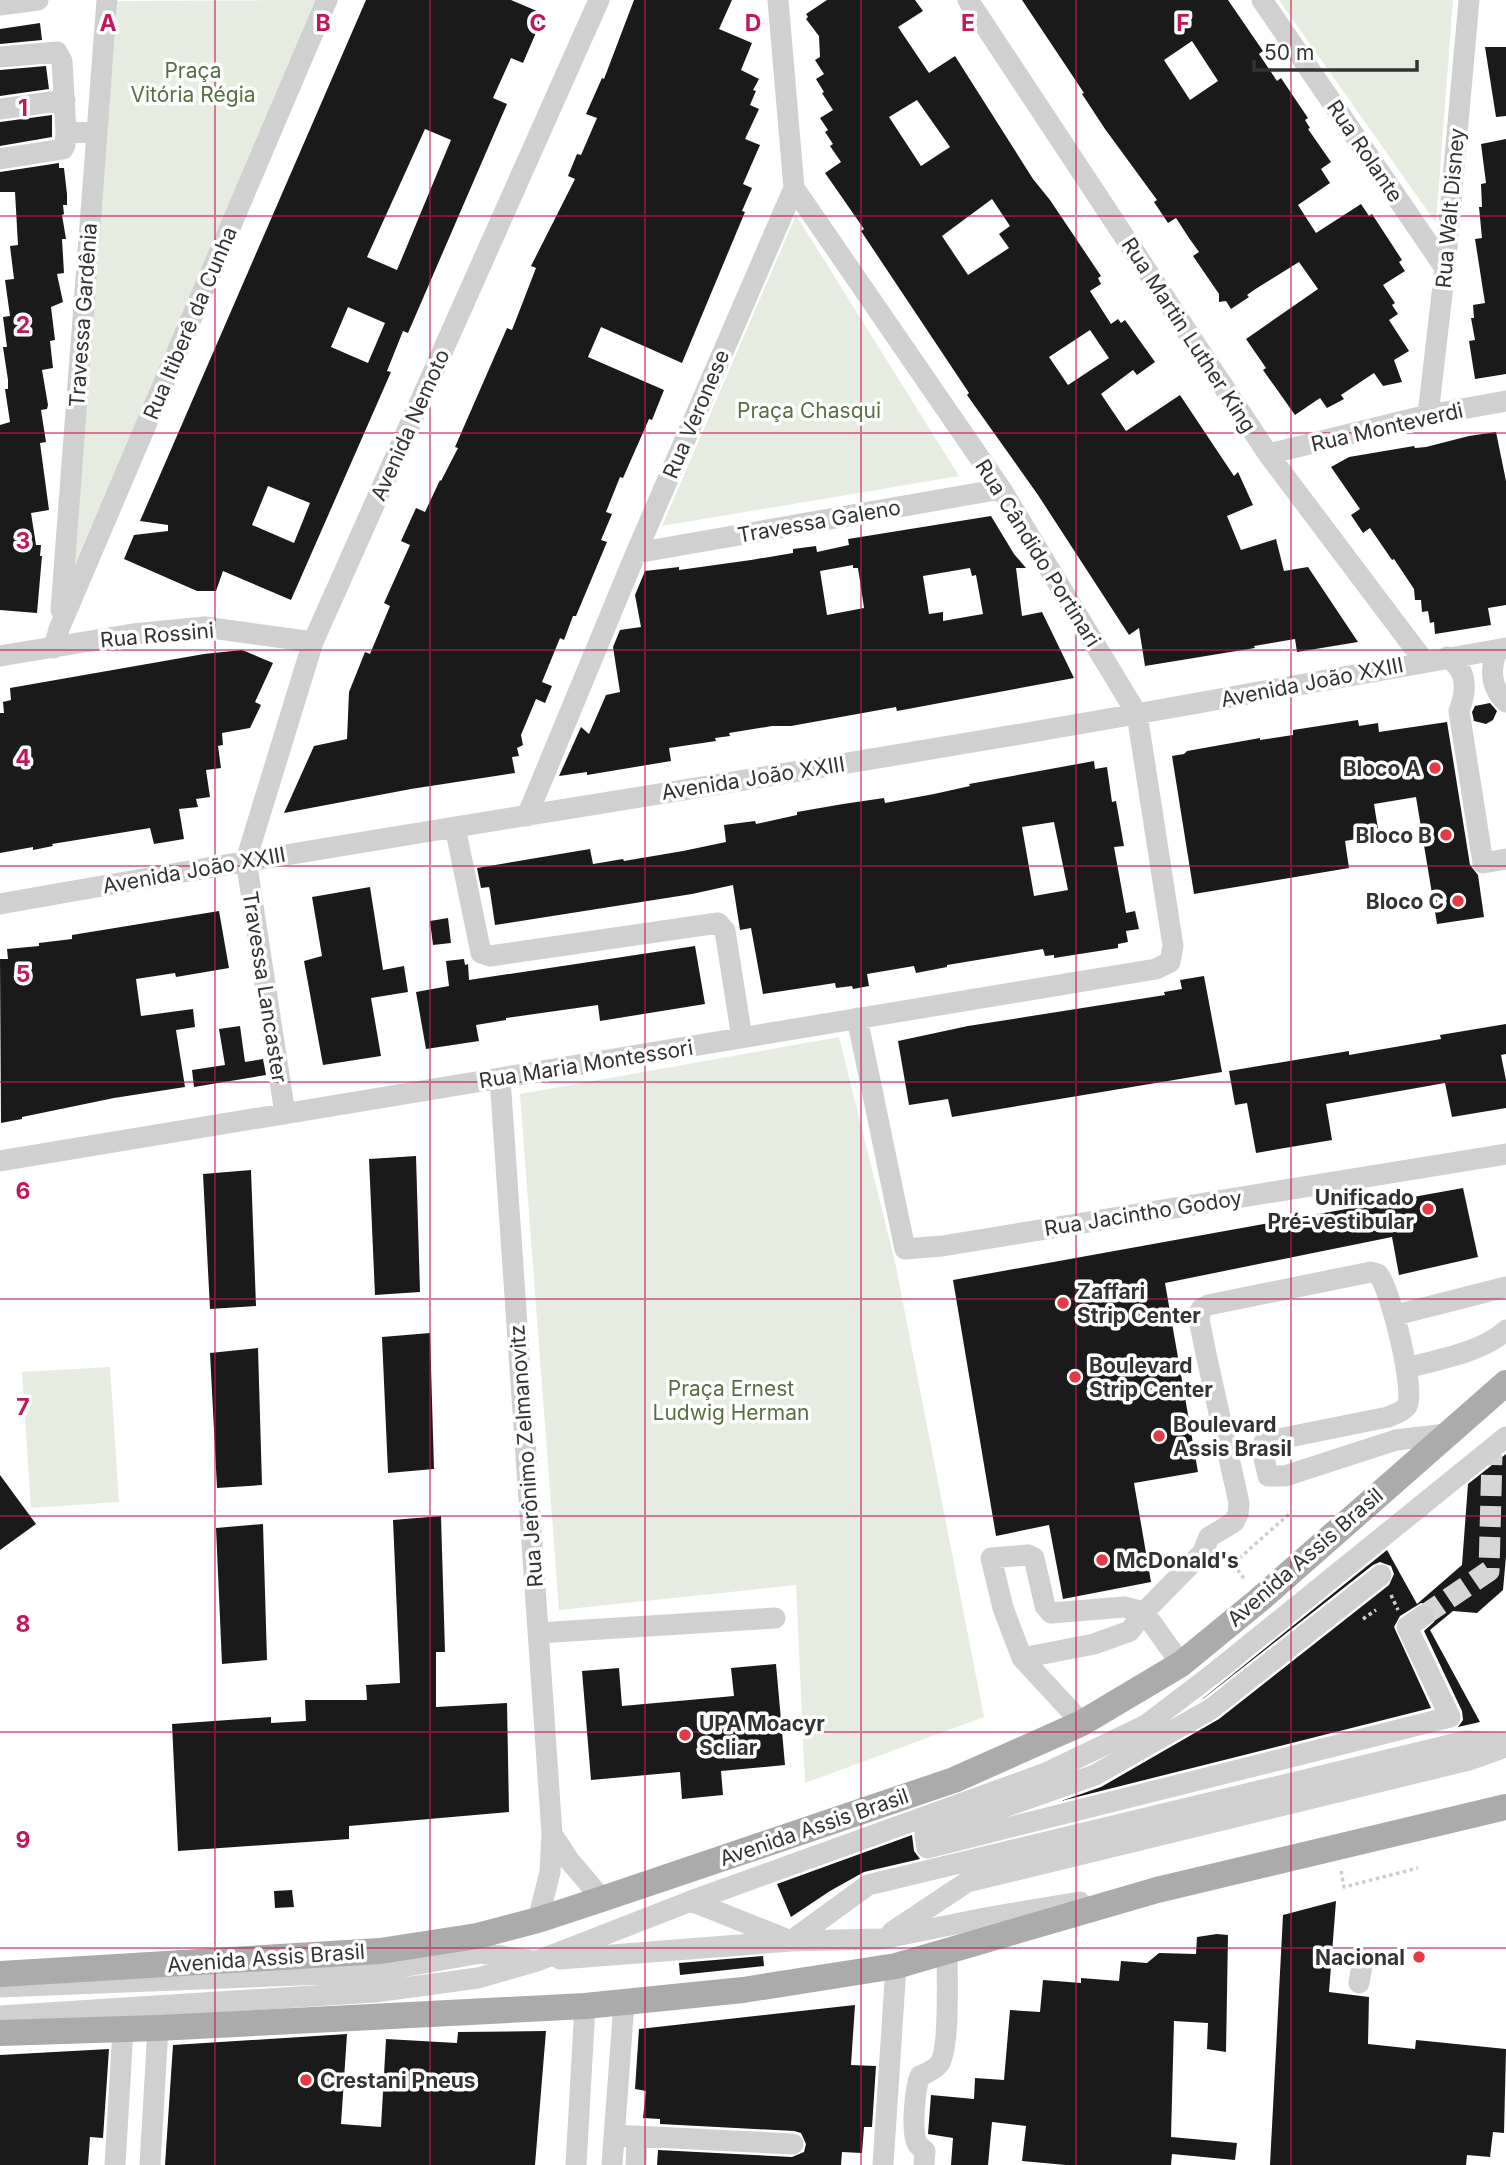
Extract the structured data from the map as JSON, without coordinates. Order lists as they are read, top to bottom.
{
  "streets": {
    "main road": ["Avenida Assis Brasil"],
    "street": [
      "Rua Rolante",
      "Rua Walt Disney",
      "Travessa Gardênia",
      "Rua Itiberê da Cunha",
      "Rua Martin Luther King",
      "Rua Veronese",
      "Avenida Nemoto",
      "Rua Monteverdi",
      "Travessa Galeno",
      "Rua Cândido Portinari",
      "Rua Rossini",
      "Avenida João XXIII",
      "Travessa Lancaster",
      "Rua Maria Montessori",
      "Rua Jacintho Godoy",
      "Rua Jerônimo Zelmanovitz"
    ]
  },
  "crossings": [
    ["Rua Rolante", "Rua Walt Disney"],
    ["Rua Walt Disney", "Rua Monteverdi"],
    ["Travessa Gardênia", "Rua Itiberê da Cunha"],
    ["Travessa Gardênia", "Rua Rossini"],
    ["Rua Itiberê da Cunha", "Rua Rossini"],
    ["Rua Martin Luther King", "Rua Monteverdi"],
    ["Rua Martin Luther King", "Avenida João XXIII"],
    ["Rua Veronese", "Travessa Galeno"],
    ["Rua Veronese", "Rua Cândido Portinari"],
    ["Rua Veronese", "Avenida João XXIII"],
    ["Avenida Nemoto", "Rua Rossini"],
    ["Avenida Nemoto", "Avenida João XXIII"],
    ["Avenida Nemoto", "Travessa Lancaster"],
    ["Travessa Galeno", "Rua Cândido Portinari"],
    ["Rua Cândido Portinari", "Avenida João XXIII"],
    ["Rua Cândido Portinari", "Rua Maria Montessori"],
    ["Avenida João XXIII", "Travessa Lancaster"],
    ["Travessa Lancaster", "Rua Maria Montessori"],
    ["Rua Maria Montessori", "Rua Jacintho Godoy"],
    ["Rua Maria Montessori", "Rua Jerônimo Zelmanovitz"],
    ["Rua Jerônimo Zelmanovitz", "Avenida Assis Brasil"]
  ],
  "parks": ["Praça Vitória Régia", "Praça Chasqui", "Praça Ernest Ludwig Herman"],
  "places": [
    "Bloco A",
    "Bloco B",
    "Bloco C",
    "Unificado Pré-vestibular",
    "Zaffari Strip Center",
    "Boulevard Strip Center",
    "Boulevard Assis Brasil",
    "McDonald's",
    "UPA Moacyr Scliar",
    "Nacional",
    "Crestani Pneus"
  ],
  "scale_bar": "50 m",
  "grid": {
    "columns": [
      "A",
      "B",
      "C",
      "D",
      "E",
      "F"
    ],
    "rows": [
      "1",
      "2",
      "3",
      "4",
      "5",
      "6",
      "7",
      "8",
      "9"
    ]
  }
}
